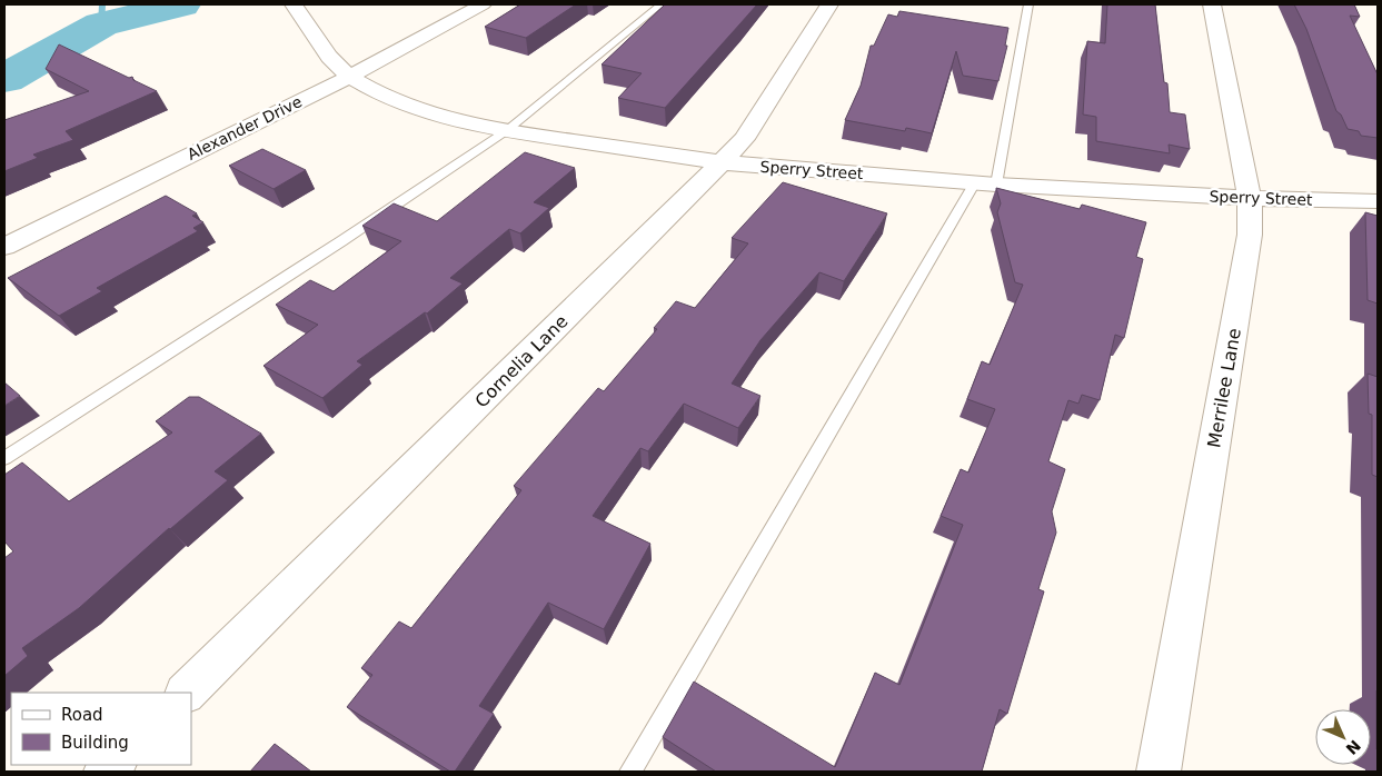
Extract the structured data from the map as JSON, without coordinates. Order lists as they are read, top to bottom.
{
  "streets": {
    "street": [
      "Alexander Drive",
      "Sperry Street",
      "Cornelia Lane",
      "Merrilee Lane"
    ]
  },
  "crossings": [
    ["Alexander Drive", "Sperry Street"],
    ["Sperry Street", "Cornelia Lane"],
    ["Sperry Street", "Merrilee Lane"]
  ],
  "legend": ["Road", "Building"],
  "north": "bottom right"
}
